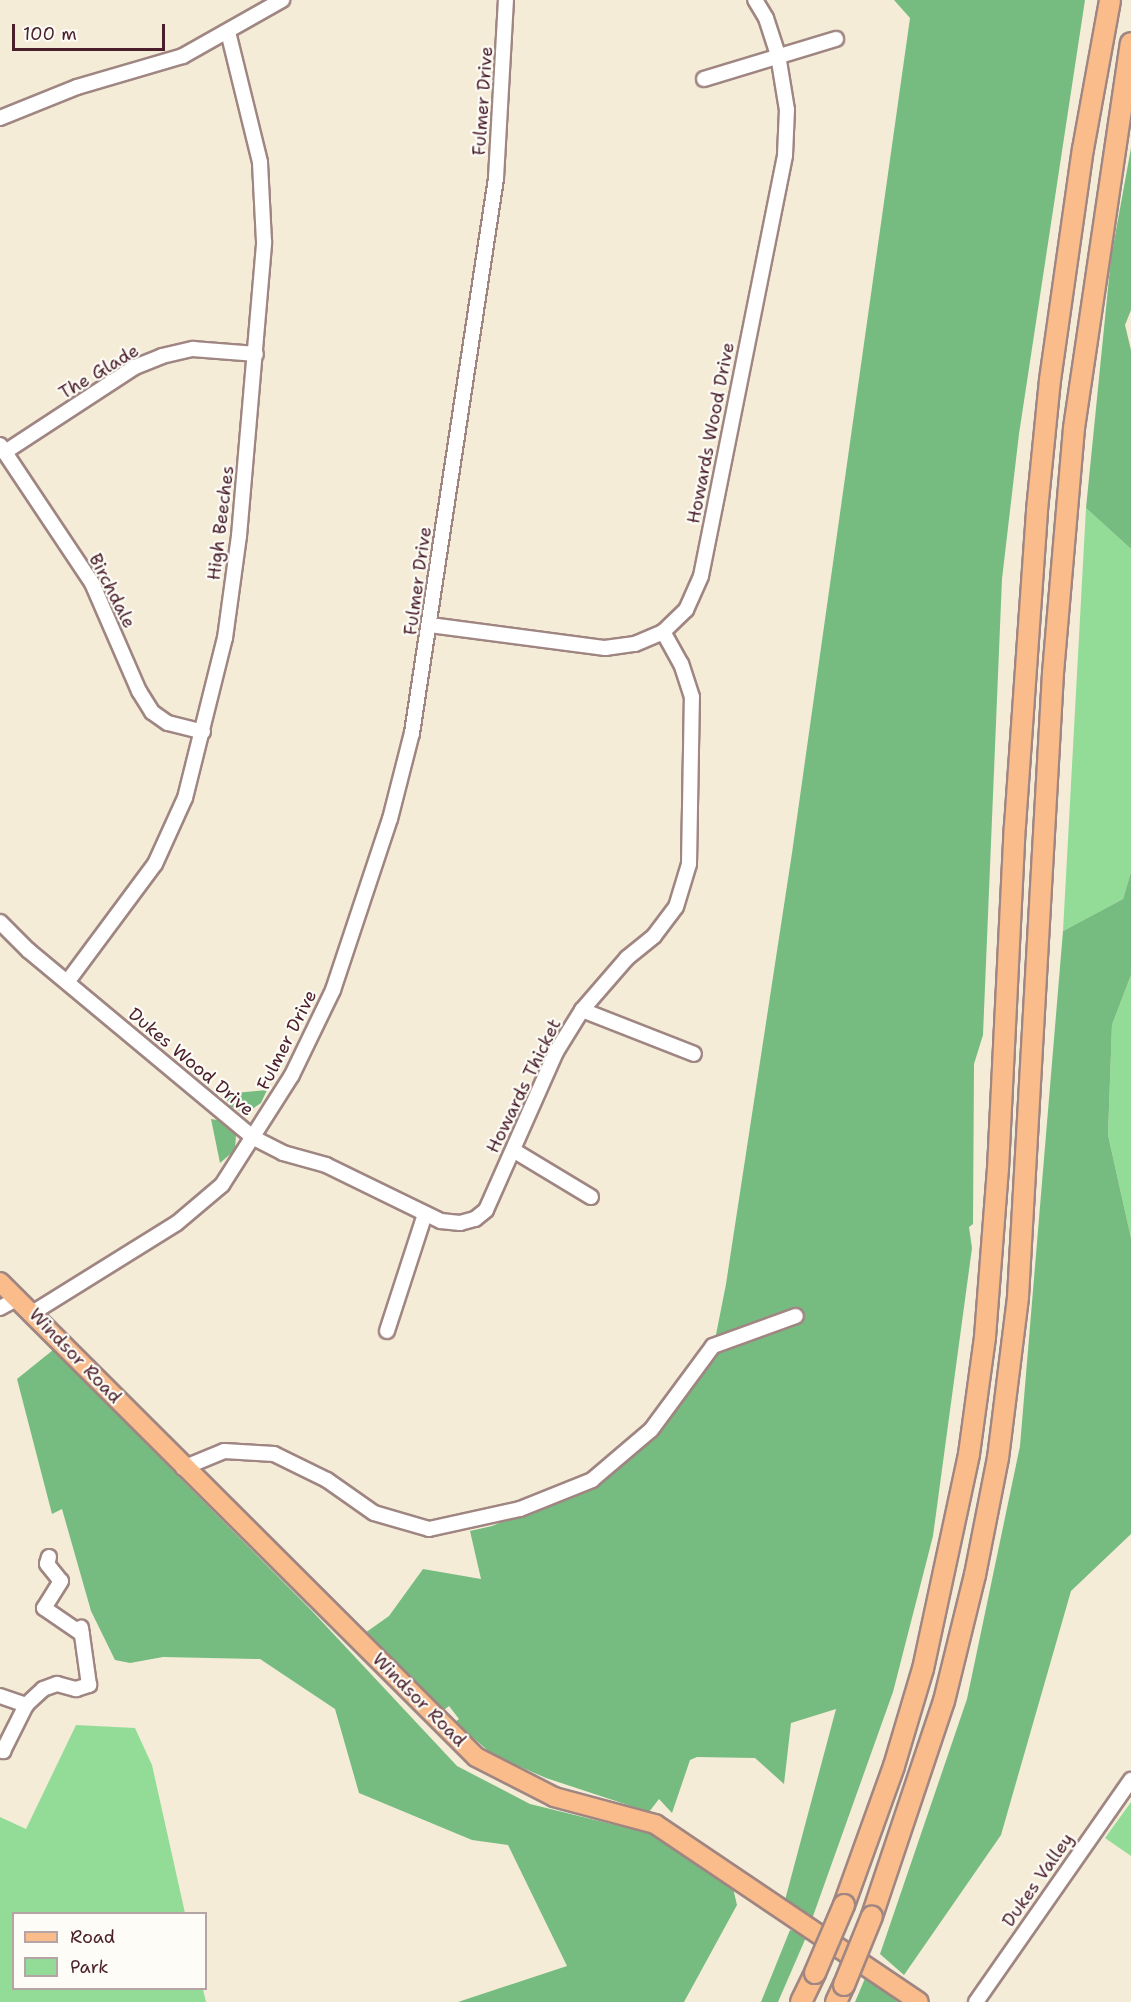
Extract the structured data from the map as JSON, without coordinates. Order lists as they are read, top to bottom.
{
  "streets": {
    "main road": ["Windsor Road"],
    "street": [
      "Fulmer Drive",
      "The Glade",
      "Howards Wood Drive",
      "High Beeches",
      "Birchdale",
      "Dukes Wood Drive",
      "Howards Thicket",
      "Dukes Valley"
    ]
  },
  "crossings": [
    ["Fulmer Drive", "Howards Wood Drive"],
    ["Fulmer Drive", "Dukes Wood Drive"],
    ["Fulmer Drive", "Howards Thicket"],
    ["The Glade", "High Beeches"],
    ["The Glade", "Birchdale"],
    ["Howards Wood Drive", "Howards Thicket"],
    ["High Beeches", "Birchdale"],
    ["High Beeches", "Dukes Wood Drive"],
    ["Dukes Wood Drive", "Howards Thicket"],
    ["Dukes Wood Drive", "Windsor Road"]
  ],
  "legend": ["Road", "Park"],
  "scale_bar": "100 m"
}
